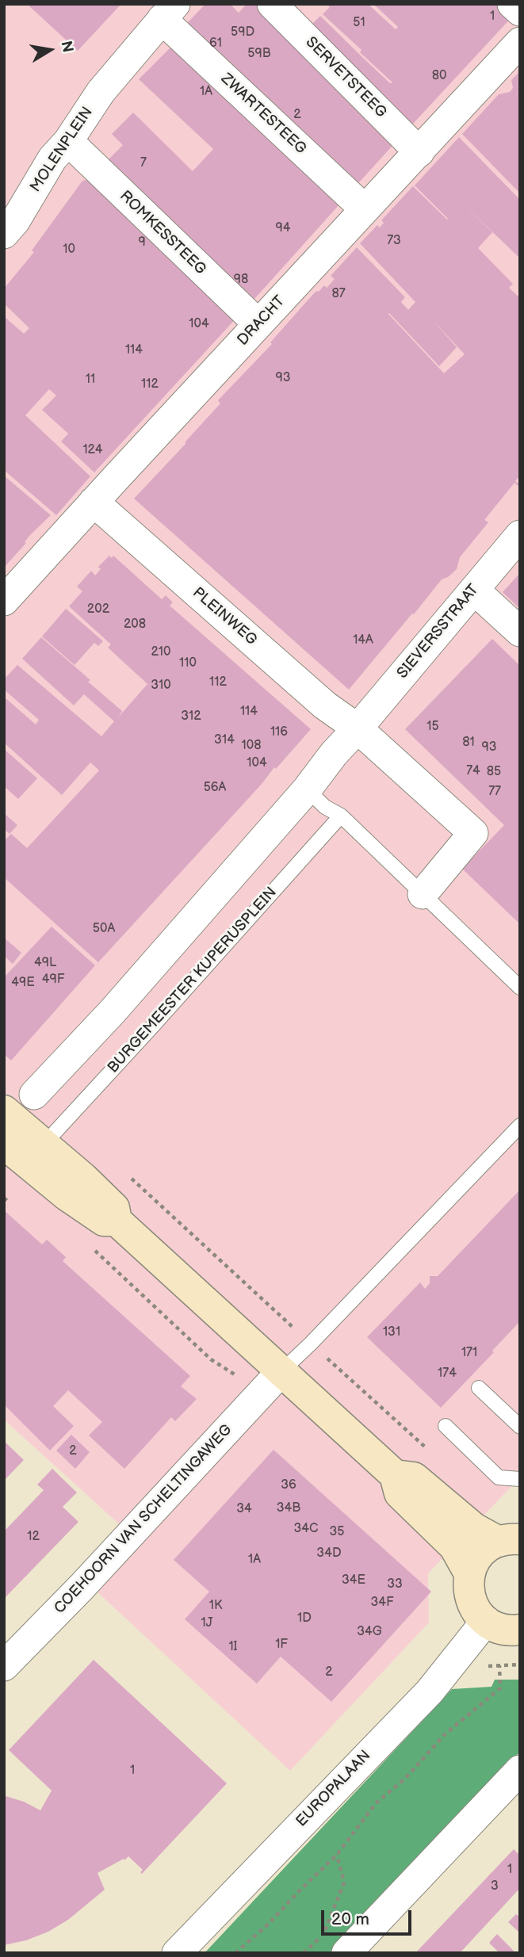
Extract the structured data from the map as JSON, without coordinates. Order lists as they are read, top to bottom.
{
  "streets": {
    "street": [
      "SERVETSTEEG",
      "ZWARTESTEEG",
      "MOLENPLEIN",
      "ROMKESSTEEG",
      "DRACHT",
      "PLEINWEG",
      "SIEVERSSTRAAT",
      "COEHOORN VAN SCHELTINGAWEG",
      "EUROPALAAN"
    ],
    "lane": ["BURGEMEESTER KUPERUSPLEIN"]
  },
  "crossings": [
    ["SERVETSTEEG", "DRACHT"],
    ["ZWARTESTEEG", "MOLENPLEIN"],
    ["ZWARTESTEEG", "DRACHT"],
    ["MOLENPLEIN", "ROMKESSTEEG"],
    ["ROMKESSTEEG", "DRACHT"],
    ["DRACHT", "PLEINWEG"],
    ["PLEINWEG", "SIEVERSSTRAAT"]
  ],
  "house_numbers": [
    "1",
    "51",
    "59D",
    "61",
    "59B",
    "80",
    "1A",
    "2",
    "7",
    "94",
    "73",
    "9",
    "10",
    "98",
    "87",
    "104",
    "114",
    "93",
    "11",
    "112",
    "124",
    "202",
    "208",
    "14A",
    "210",
    "110",
    "112",
    "310",
    "114",
    "312",
    "15",
    "116",
    "314",
    "81",
    "108",
    "93",
    "104",
    "74",
    "85",
    "56A",
    "77",
    "50A",
    "49L",
    "49F",
    "49E",
    "131",
    "171",
    "174",
    "2",
    "36",
    "34B",
    "34",
    "34C",
    "35",
    "12",
    "34D",
    "1A",
    "34E",
    "33",
    "34F",
    "1K",
    "1D",
    "1J",
    "34G",
    "1F",
    "1I",
    "2",
    "1",
    "1",
    "3"
  ],
  "scale_bar": "20 m",
  "north": "right"
}
